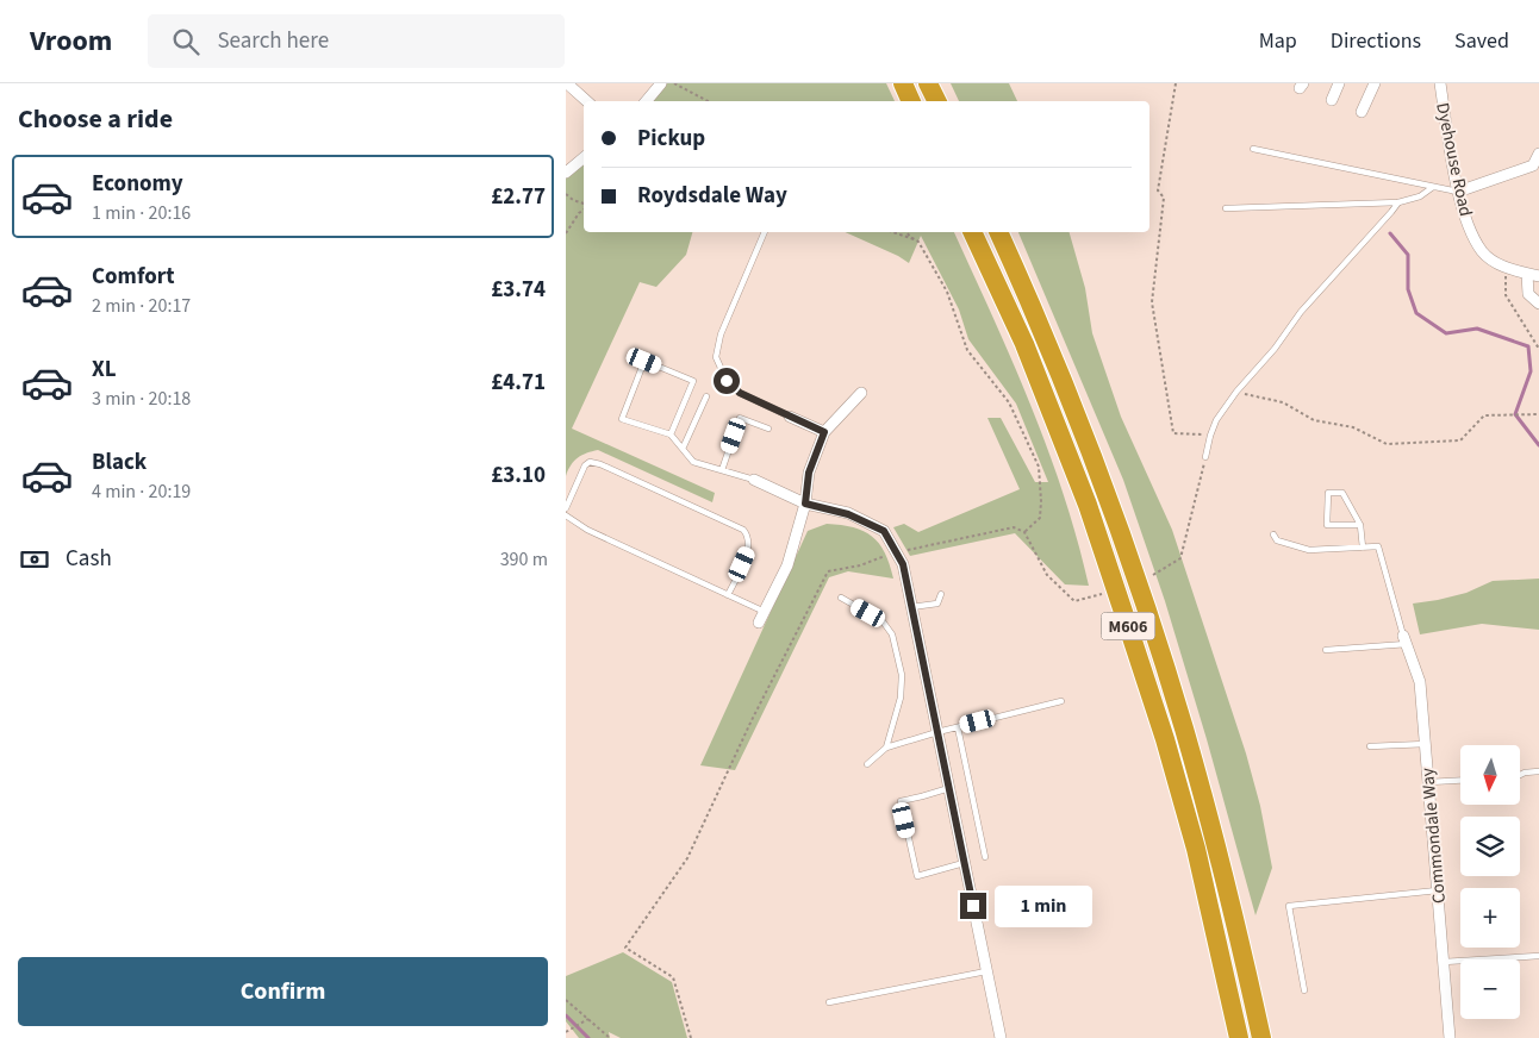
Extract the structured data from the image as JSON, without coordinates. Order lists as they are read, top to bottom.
{
  "streets": {
    "highway": ["M606"],
    "street": ["Dyehouse Road", "Commondale Way"]
  },
  "north": "bottom",
  "page": {
    "header": "Vroom",
    "search": "Search here",
    "nav": ["Map", "Directions", "Saved"],
    "heading": "Choose a ride",
    "banner": ["Pickup", "Roydsdale Way"],
    "list": [
      {
        "name": "Economy",
        "note": "1 min · 20:16",
        "value": "£2.77"
      },
      {
        "name": "Comfort",
        "note": "2 min · 20:17",
        "value": "£3.74"
      },
      {
        "name": "XL",
        "note": "3 min · 20:18",
        "value": "£4.71"
      },
      {
        "name": "Black",
        "note": "4 min · 20:19",
        "value": "£3.10"
      }
    ],
    "pay": ["Cash", "390 m"],
    "map_buttons": ["+", "−"],
    "bubble": "1 min",
    "buttons": "Confirm"
  }
}
